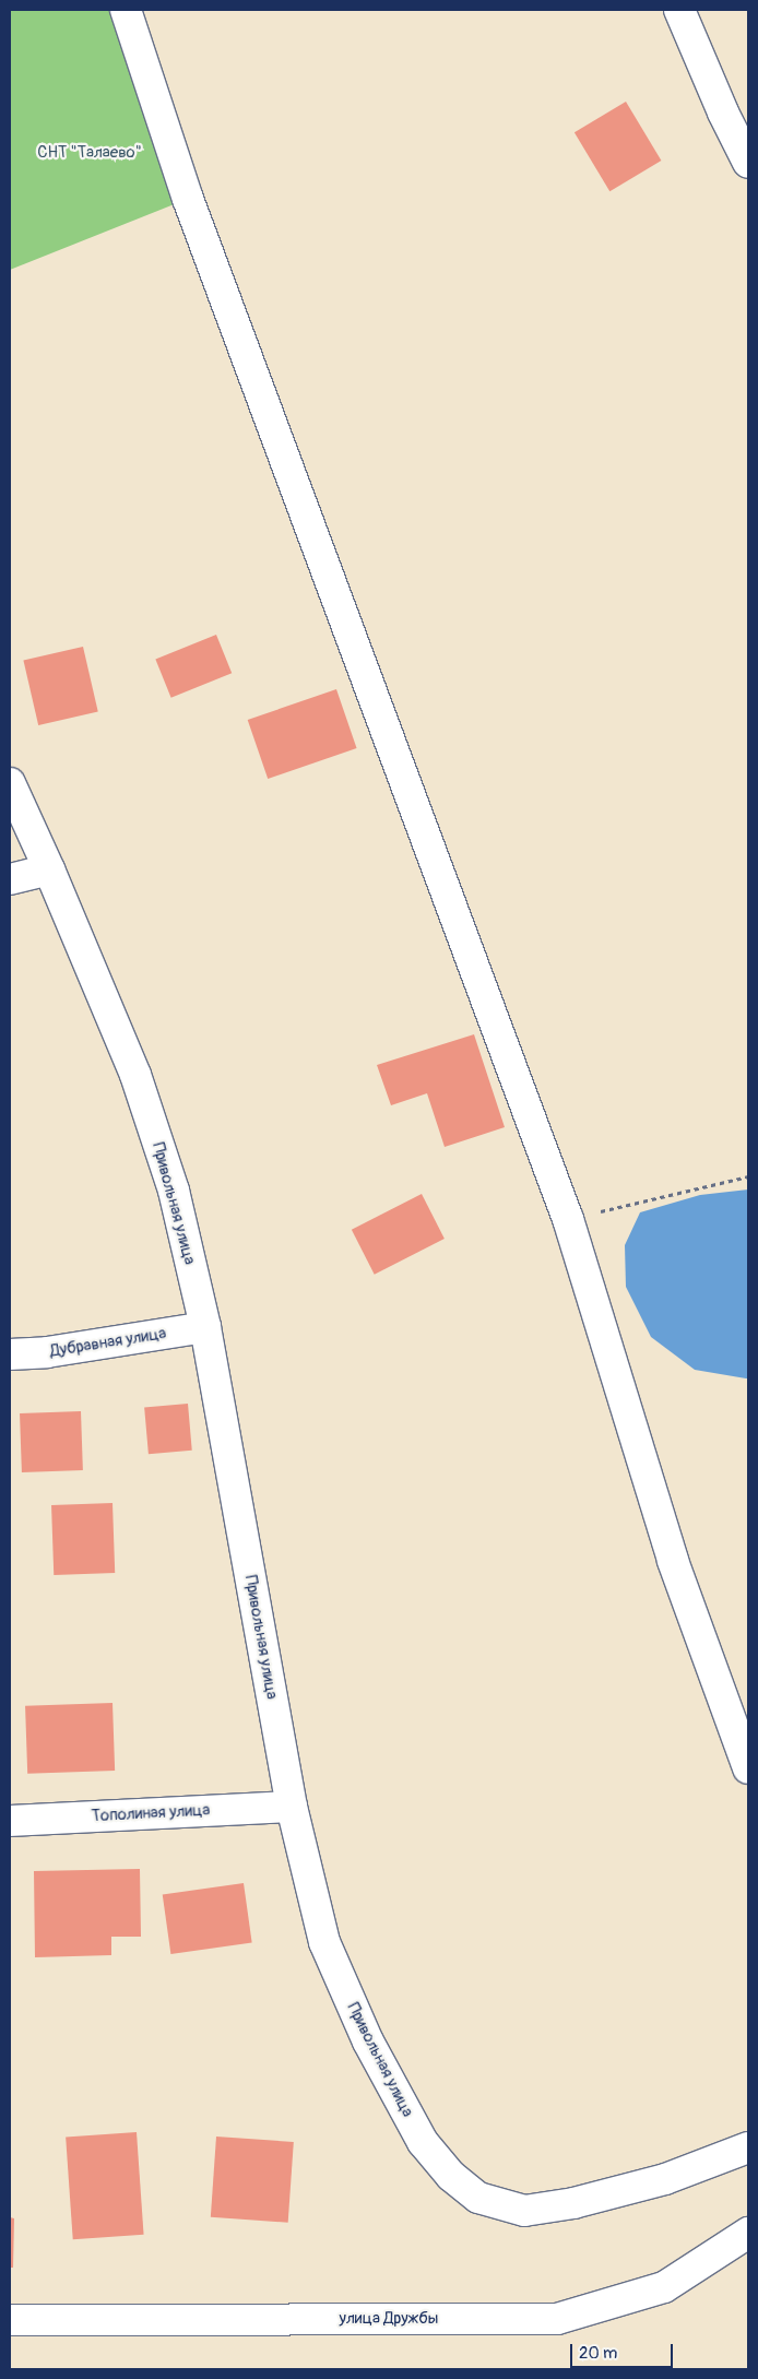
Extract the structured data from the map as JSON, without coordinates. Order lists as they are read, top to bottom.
{
  "streets": {
    "street": [
      "Привольная улица",
      "Дубравная улица",
      "Тополиная улица",
      "улица Дружбы"
    ]
  },
  "crossings": [
    ["Привольная улица", "Дубравная улица"],
    ["Привольная улица", "Тополиная улица"]
  ],
  "parks": ["СНТ \"Талаево\""],
  "scale_bar": "20 m"
}
